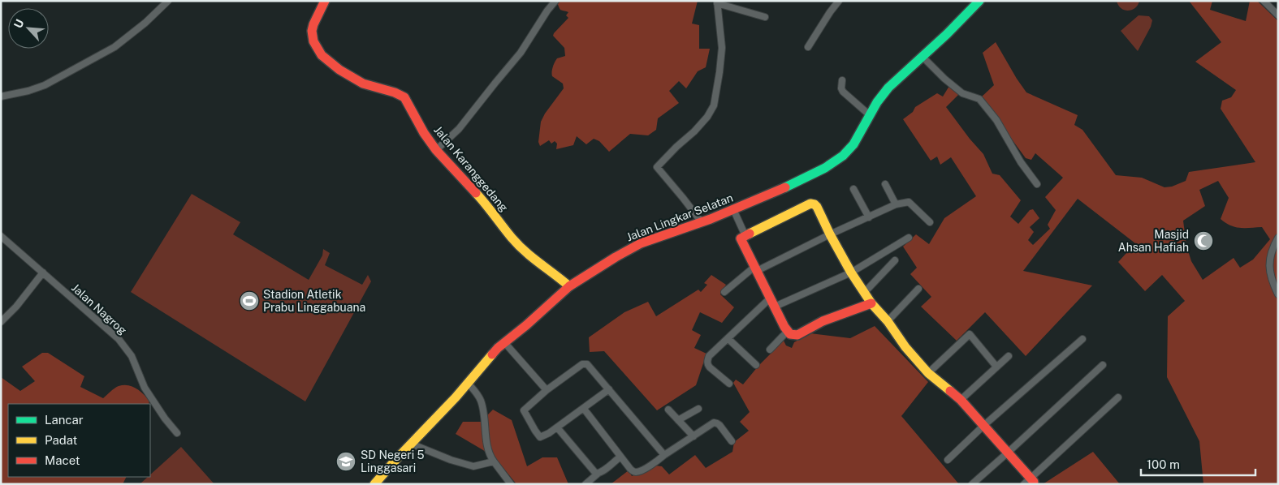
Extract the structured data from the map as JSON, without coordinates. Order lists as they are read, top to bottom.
{
  "streets": {
    "street": ["Jalan Karanggedang", "Jalan Lingkar Selatan", "Jalan Nagrog"]
  },
  "crossings": [
    ["Jalan Karanggedang", "Jalan Lingkar Selatan"]
  ],
  "places": {
    "mosque": ["Masjid Ahsan Hafiah"],
    "sports": ["Stadion Atletik Prabu Linggabuana"],
    "school or university": ["SD Negeri 5 Linggasari"]
  },
  "legend": ["Lancar", "Padat", "Macet"],
  "scale_bar": "100 m",
  "north": "top left"
}
